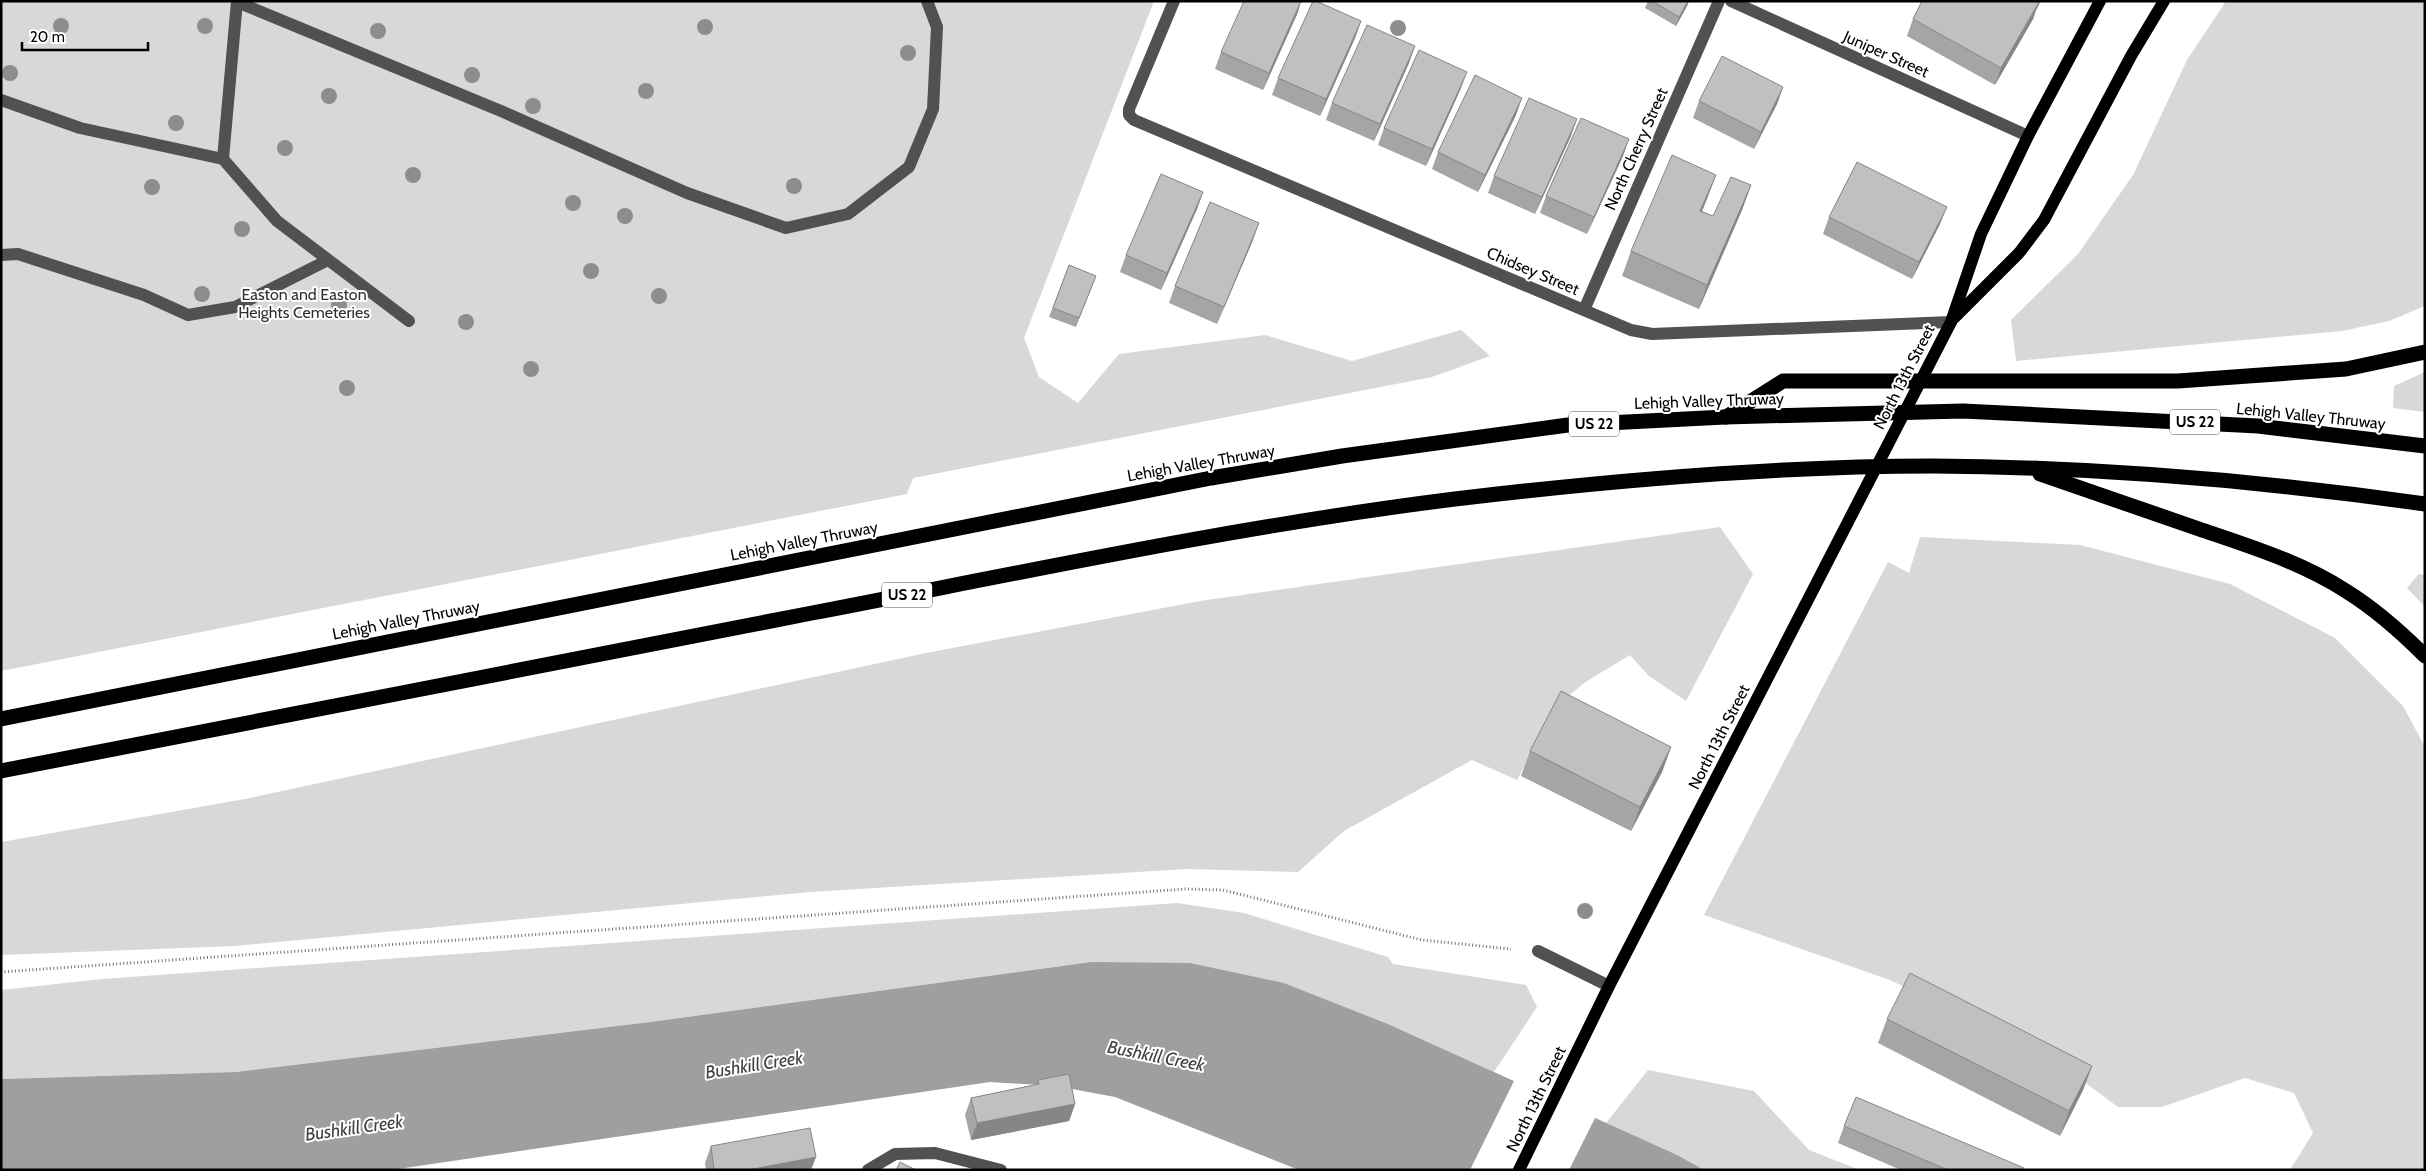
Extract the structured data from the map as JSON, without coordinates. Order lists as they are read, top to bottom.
{
  "streets": {
    "highway": ["Lehigh Valley Thruway", "US 22"],
    "main road": ["North 13th Street"],
    "street": ["Juniper Street", "North Cherry Street", "Chidsey Street"]
  },
  "crossings": [
    ["Juniper Street", "North 13th Street"],
    ["North Cherry Street", "Chidsey Street"],
    ["Chidsey Street", "North 13th Street"]
  ],
  "water": ["Bushkill Creek"],
  "parks": ["Easton and Easton Heights Cemeteries"],
  "scale_bar": "20 m"
}
